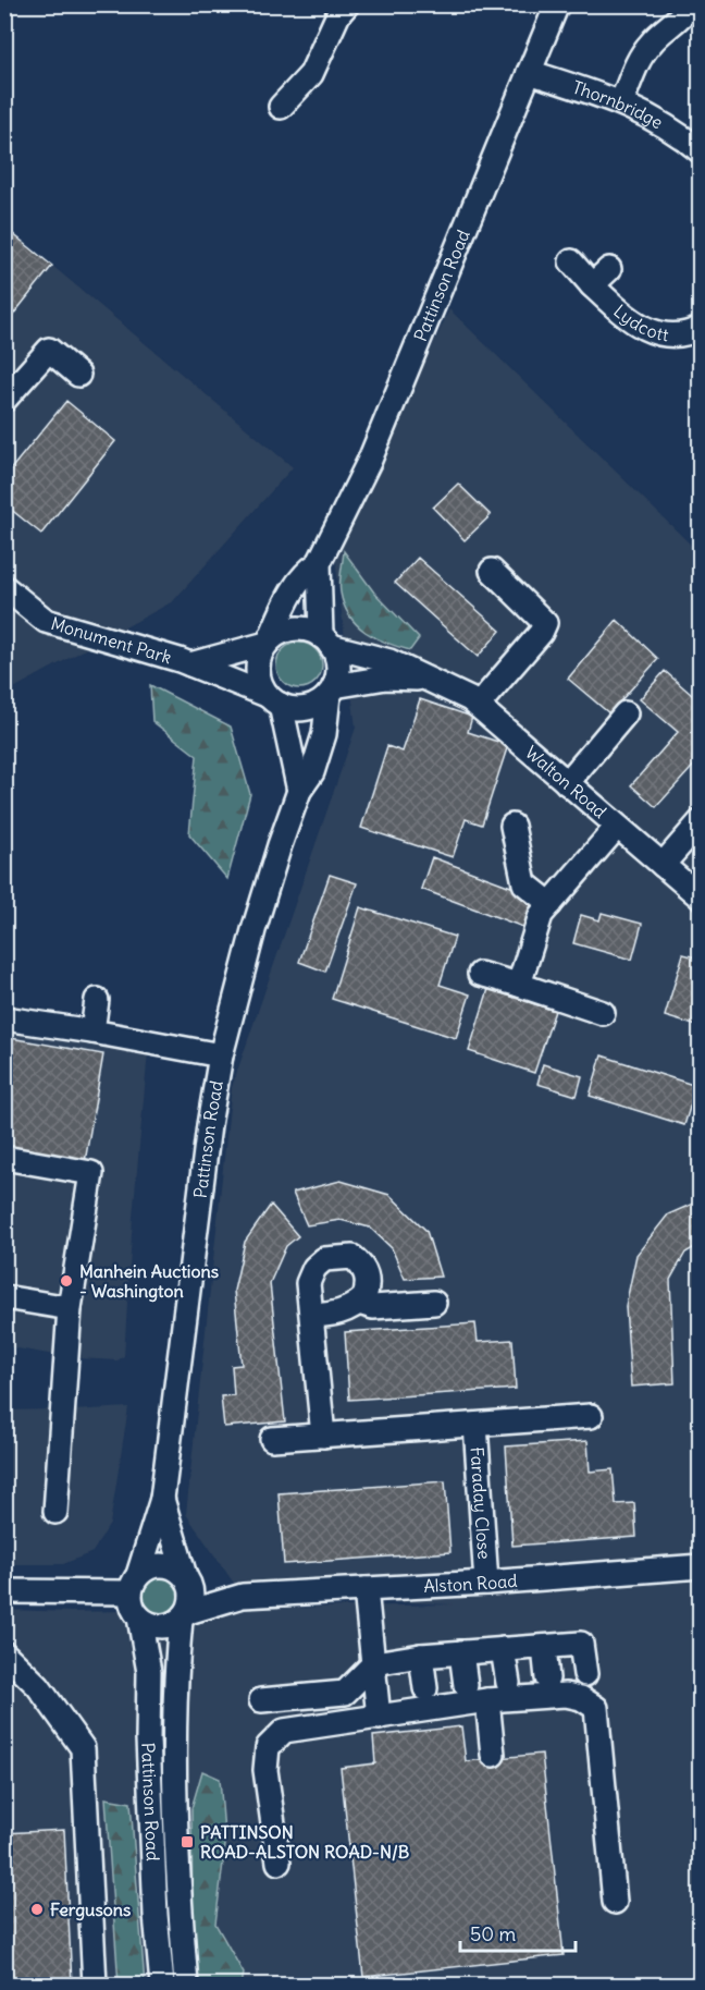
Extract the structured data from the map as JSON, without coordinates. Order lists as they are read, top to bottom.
{
  "streets": {
    "street": [
      "Thornbridge",
      "Pattinson Road",
      "Lydcott",
      "Monument Park",
      "Walton Road",
      "Faraday Close",
      "Alston Road"
    ]
  },
  "crossings": [
    ["Thornbridge", "Pattinson Road"],
    ["Pattinson Road", "Monument Park"],
    ["Pattinson Road", "Walton Road"],
    ["Pattinson Road", "Alston Road"],
    ["Monument Park", "Walton Road"],
    ["Faraday Close", "Alston Road"]
  ],
  "places": {
    "other": ["Manhein Auctions - Washington", "Fergusons"],
    "transit": ["PATTINSON ROAD-ALSTON ROAD-N/B"]
  },
  "scale_bar": "50 m"
}
